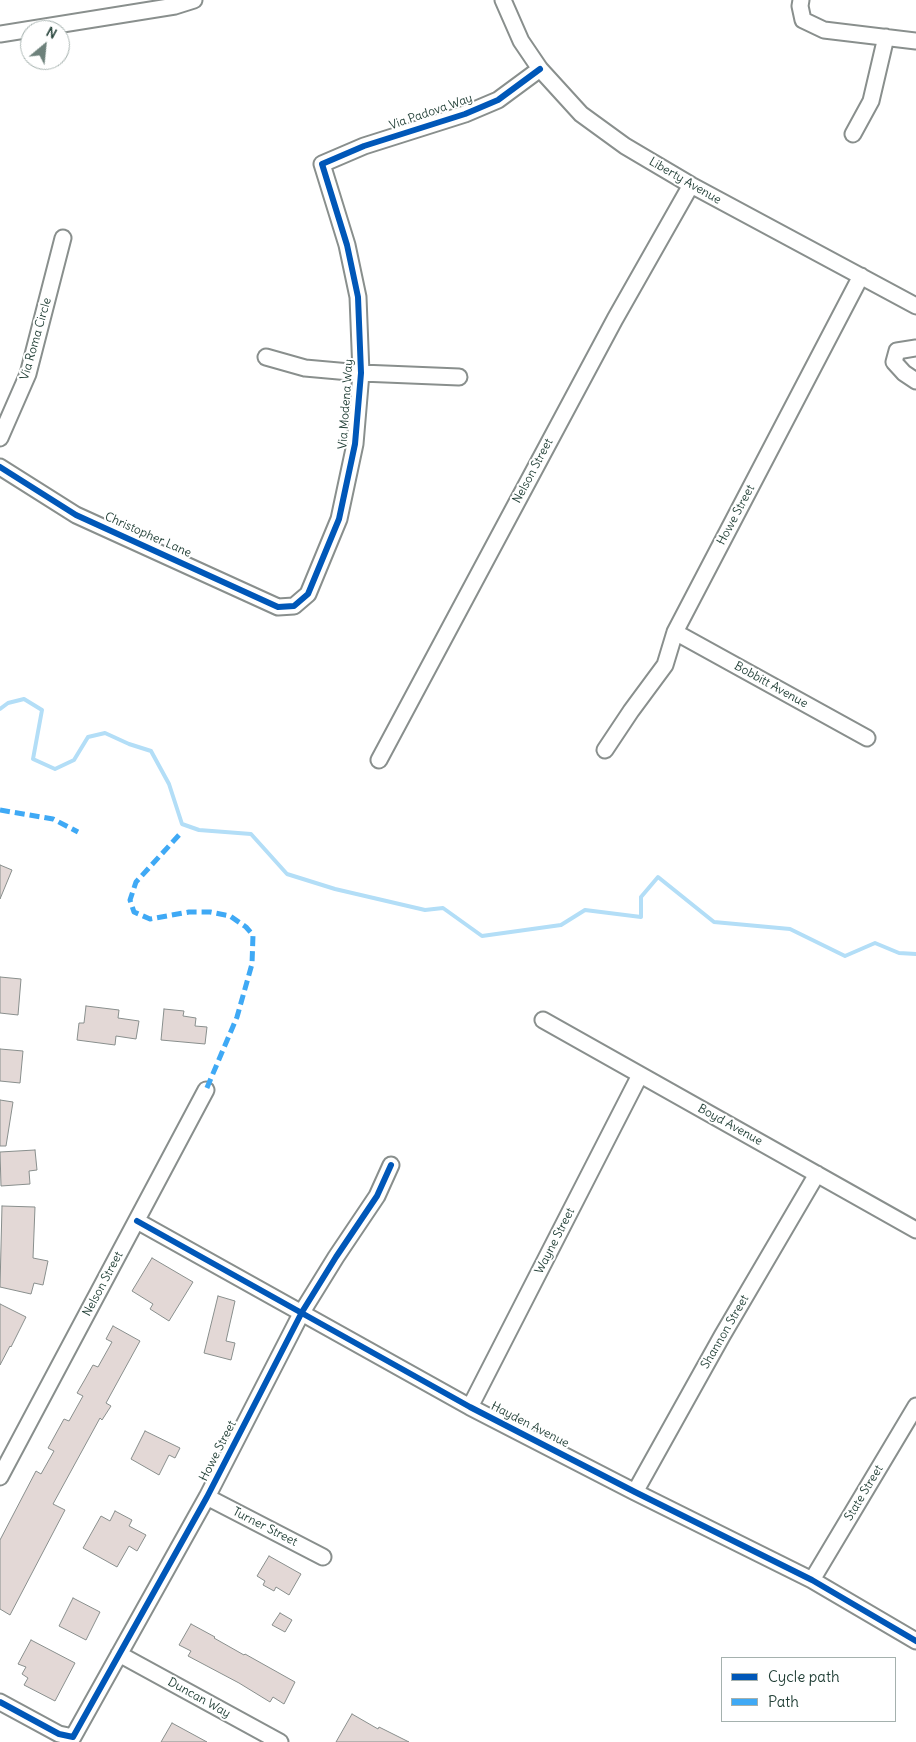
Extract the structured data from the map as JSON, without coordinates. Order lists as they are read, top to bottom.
{
  "streets": {
    "street": [
      "Via Padova Way",
      "Liberty Avenue",
      "Via Roma Circle",
      "Via Modena Way",
      "Nelson Street",
      "Howe Street",
      "Christopher Lane",
      "Bobbitt Avenue",
      "Boyd Avenue",
      "Wayne Street",
      "Shannon Street",
      "Hayden Avenue",
      "State Street",
      "Turner Street",
      "Duncan Way"
    ]
  },
  "crossings": [
    ["Via Padova Way", "Liberty Avenue"],
    ["Via Padova Way", "Via Modena Way"],
    ["Liberty Avenue", "Nelson Street"],
    ["Liberty Avenue", "Howe Street"],
    ["Via Modena Way", "Christopher Lane"],
    ["Nelson Street", "Hayden Avenue"],
    ["Howe Street", "Bobbitt Avenue"],
    ["Howe Street", "Hayden Avenue"],
    ["Howe Street", "Turner Street"],
    ["Howe Street", "Duncan Way"],
    ["Boyd Avenue", "Wayne Street"],
    ["Boyd Avenue", "Shannon Street"],
    ["Wayne Street", "Hayden Avenue"],
    ["Shannon Street", "Hayden Avenue"],
    ["Hayden Avenue", "State Street"]
  ],
  "legend": ["Cycle path", "Path"],
  "north": "top right"
}
